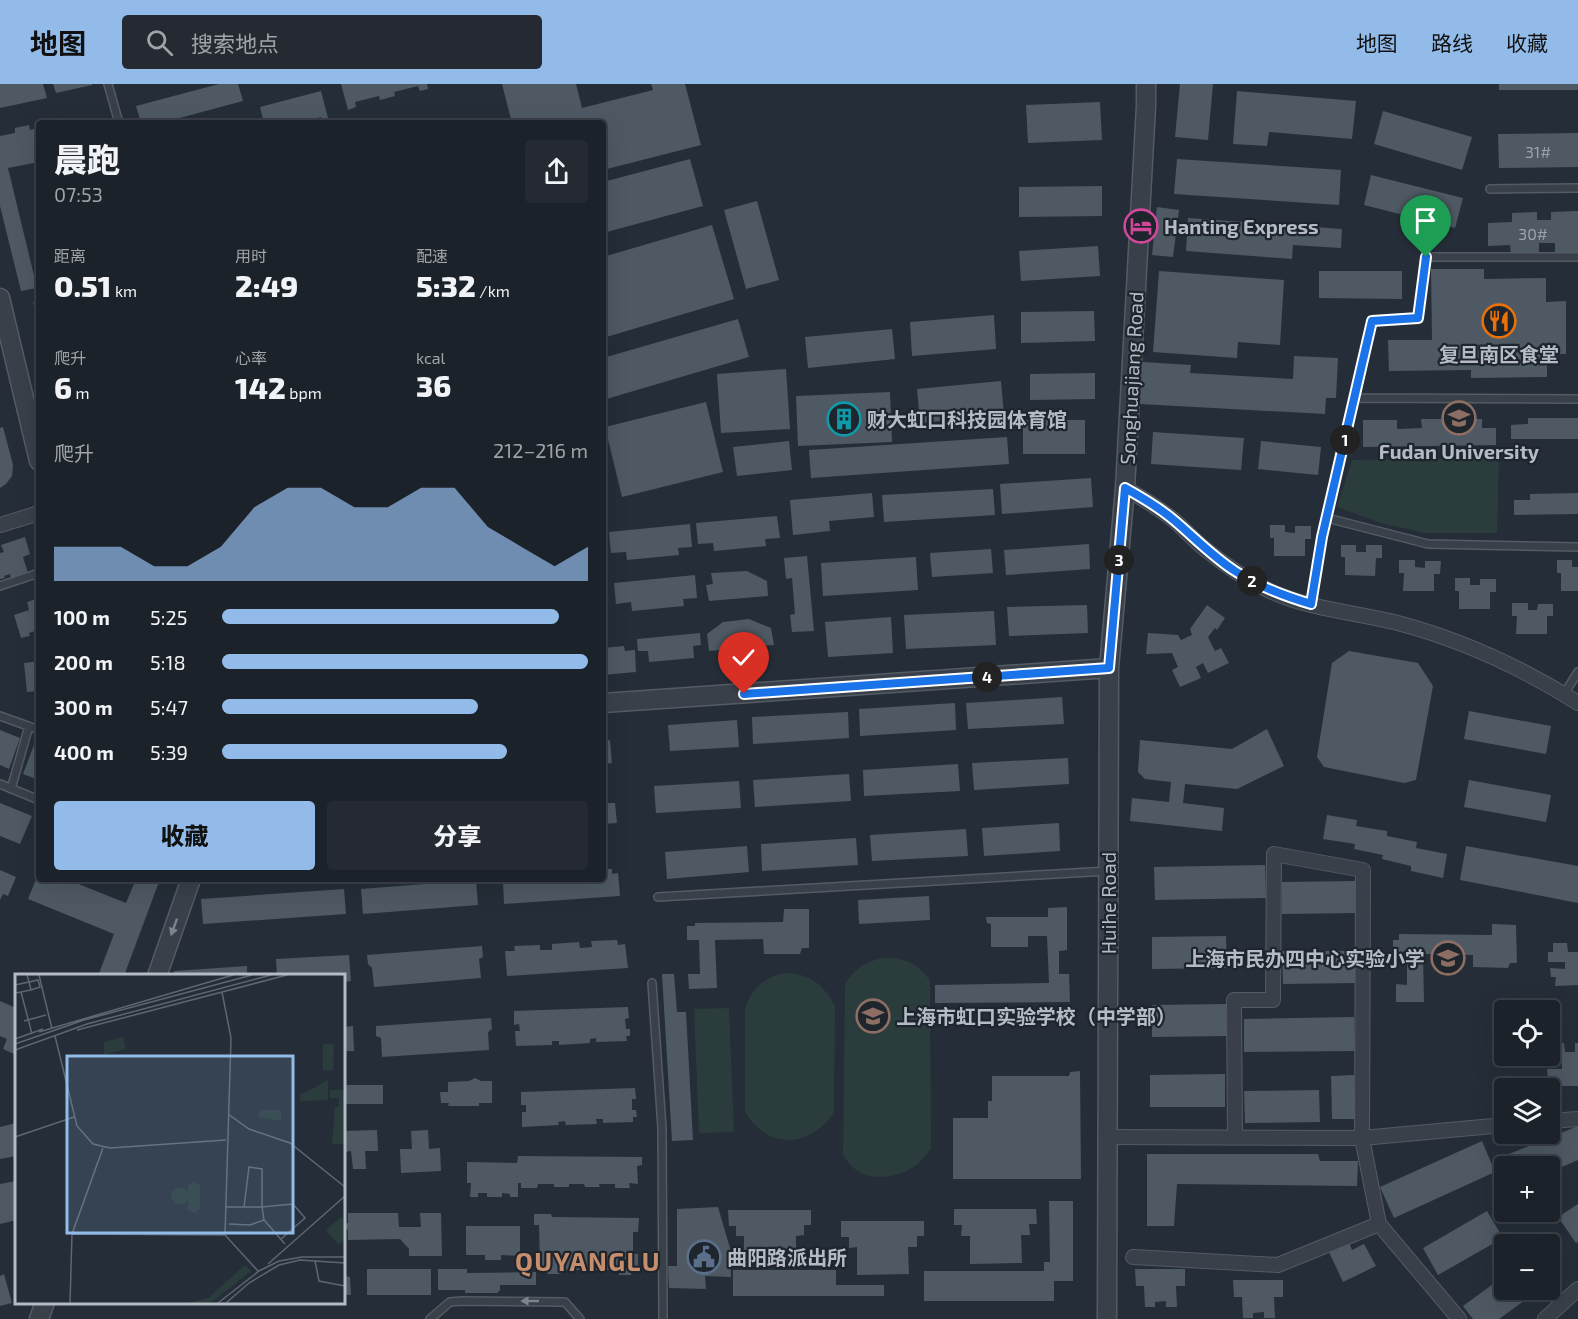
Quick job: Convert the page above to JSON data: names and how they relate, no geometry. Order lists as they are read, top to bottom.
{
  "streets": {
    "street": ["Songhuajiang Road", "Huihe Road"]
  },
  "crossings": [
    ["Songhuajiang Road", "Huihe Road"]
  ],
  "districts": ["QUYANGLU"],
  "places": {
    "hotel": ["Hanting Express"],
    "restaurant": ["复旦南区食堂"],
    "school or university": ["Fudan University", "上海市民办四中心实验小学", "上海市虹口实验学校（中学部）"],
    "building": ["财大虹口科技园体育馆"],
    "public building": ["曲阳路派出所"]
  },
  "house_numbers": ["31#", "30#"],
  "page": {
    "header": "地图",
    "search": "搜索地点",
    "nav": ["地图", "路线", "收藏"],
    "heading": ["晨跑", "07:53"],
    "stats": [
      ["距离", "0.51 km"],
      ["用时", "2:49"],
      ["配速", "5:32 /km"],
      ["爬升", "6 m"],
      ["心率", "142 bpm"],
      ["kcal", "36"]
    ],
    "pins": [
      "1",
      "3",
      "2",
      "4"
    ],
    "chart": ["爬升", "212–216 m"],
    "list": [
      {
        "name": "100 m",
        "note": "5:25"
      },
      {
        "name": "200 m",
        "note": "5:18"
      },
      {
        "name": "300 m",
        "note": "5:47"
      },
      {
        "name": "400 m",
        "note": "5:39"
      }
    ],
    "buttons": ["收藏", "分享"],
    "map_buttons": ["+", "−"]
  }
}
